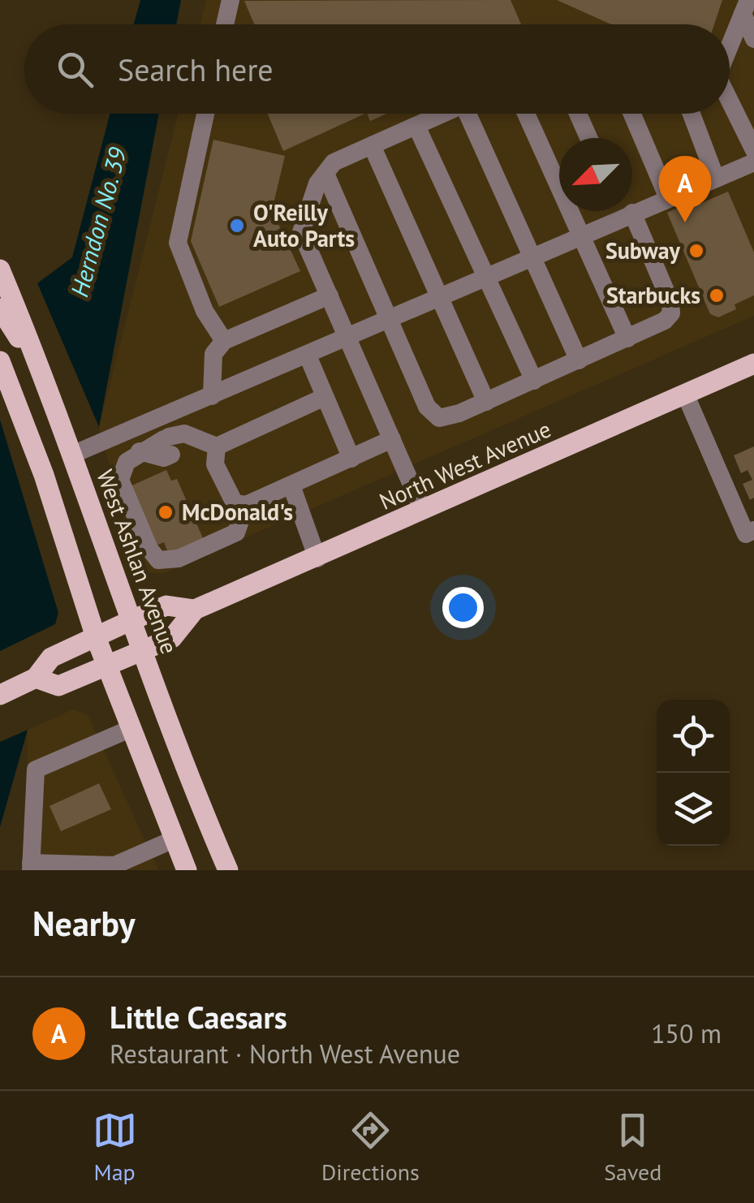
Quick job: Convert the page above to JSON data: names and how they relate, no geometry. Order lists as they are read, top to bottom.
{
  "streets": {
    "main road": ["North West Avenue", "West Ashlan Avenue"]
  },
  "crossings": [
    ["North West Avenue", "West Ashlan Avenue"]
  ],
  "water": ["Herndon No. 39"],
  "places": [
    "O'Reilly Auto Parts",
    "Subway",
    "Starbucks",
    "McDonald's"
  ],
  "north": "bottom left",
  "page": {
    "search": "Search here",
    "pins": "A",
    "heading": "Nearby",
    "list": [
      {
        "mark": "A",
        "name": "Little Caesars",
        "note": "Restaurant · North West Avenue",
        "value": "150 m"
      }
    ],
    "nav": ["Map", "Directions", "Saved"]
  }
}
